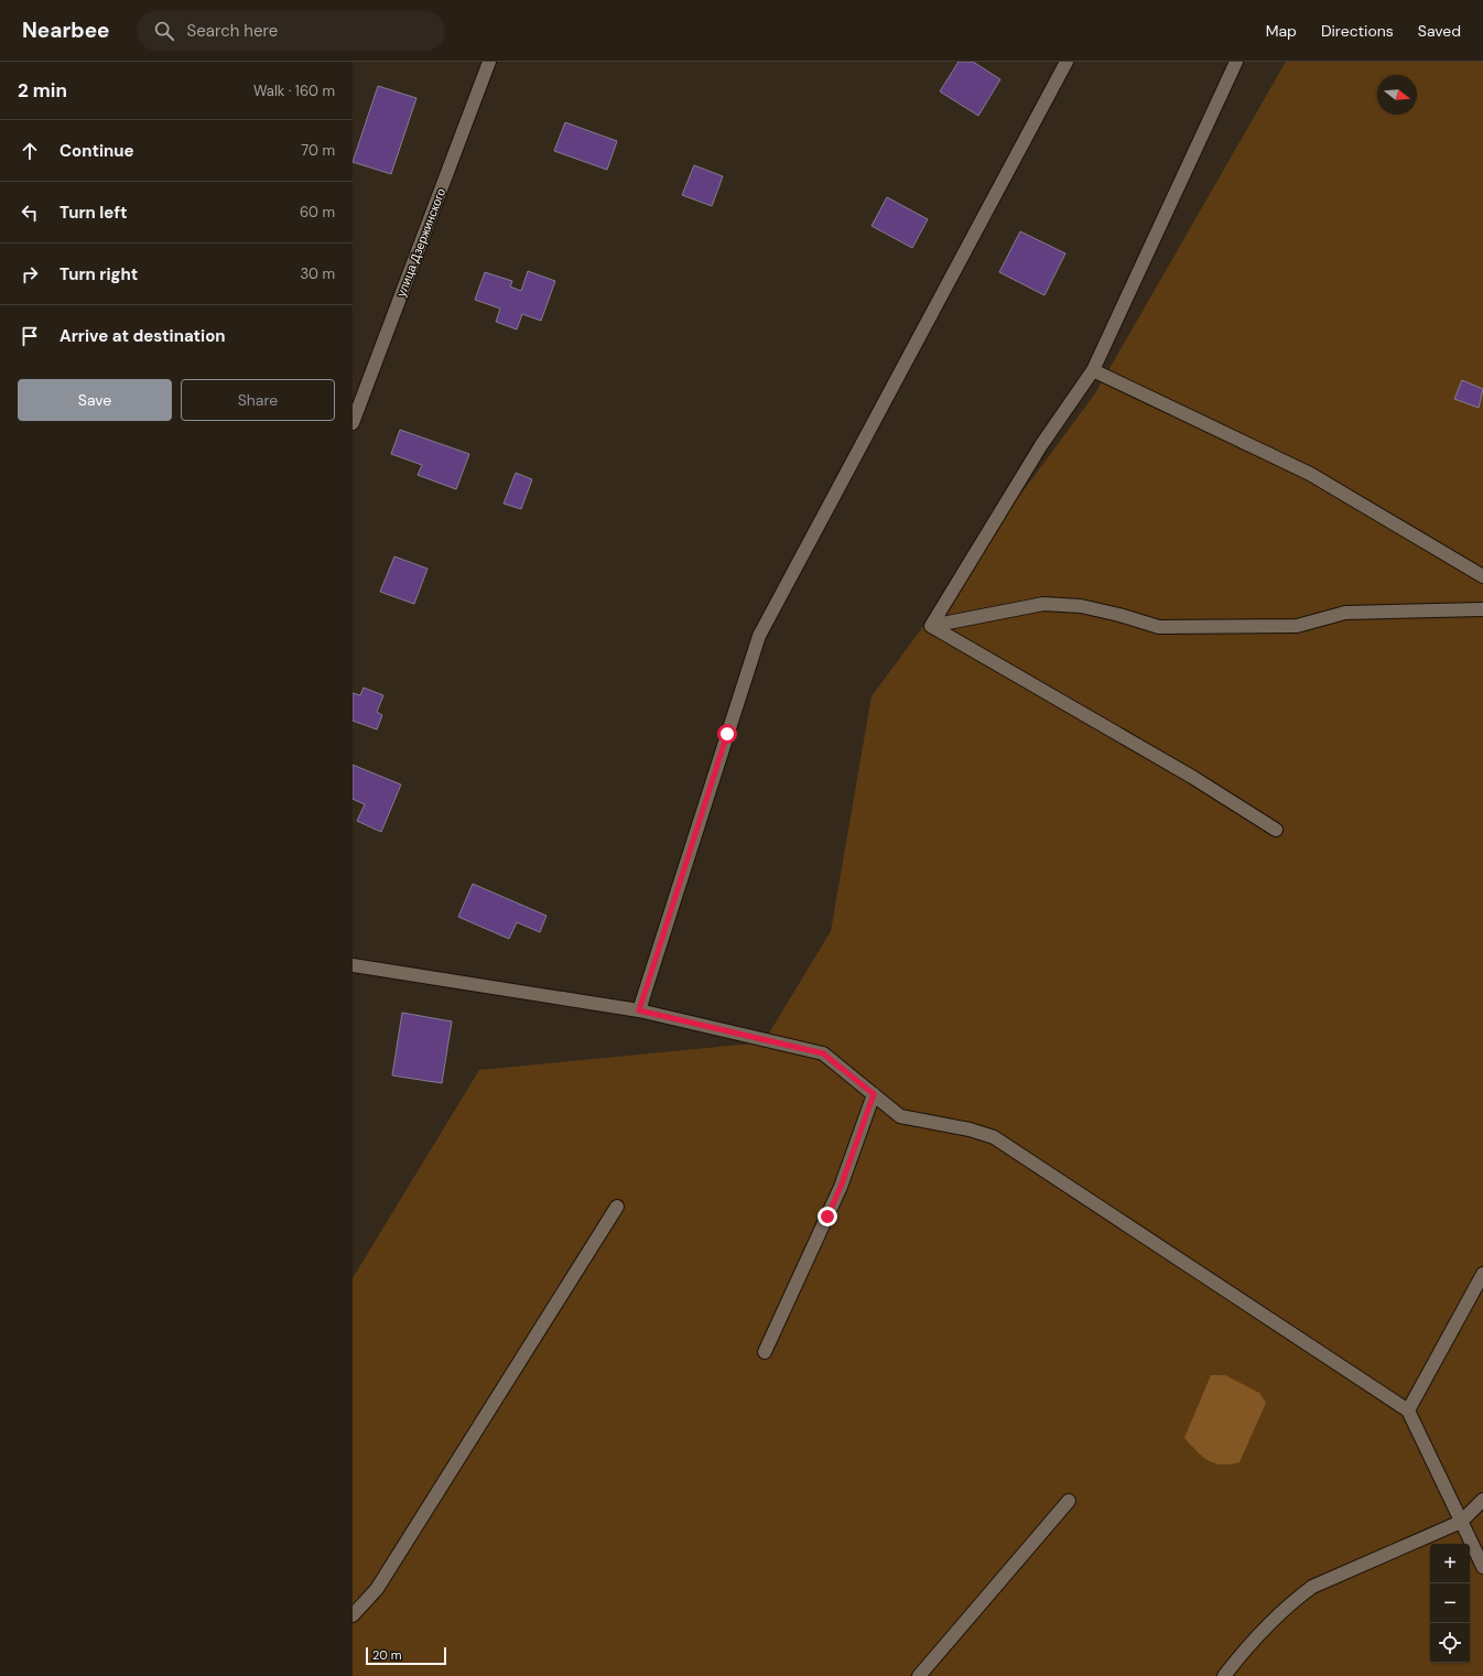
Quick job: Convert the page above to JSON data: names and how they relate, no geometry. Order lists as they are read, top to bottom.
{
  "streets": {
    "street": ["улица Дзержинского"]
  },
  "scale_bar": "20 m",
  "north": "right",
  "page": {
    "header": "Nearbee",
    "search": "Search here",
    "nav": ["Map", "Directions", "Saved"],
    "heading": ["2 min", "Walk · 160 m"],
    "list": [
      ["Continue", "70 m"],
      ["Turn left", "60 m"],
      ["Turn right", "30 m"],
      "Arrive at destination"
    ],
    "buttons": ["Save", "Share"],
    "map_buttons": ["+", "−"],
    "scale": "20 m"
  }
}
